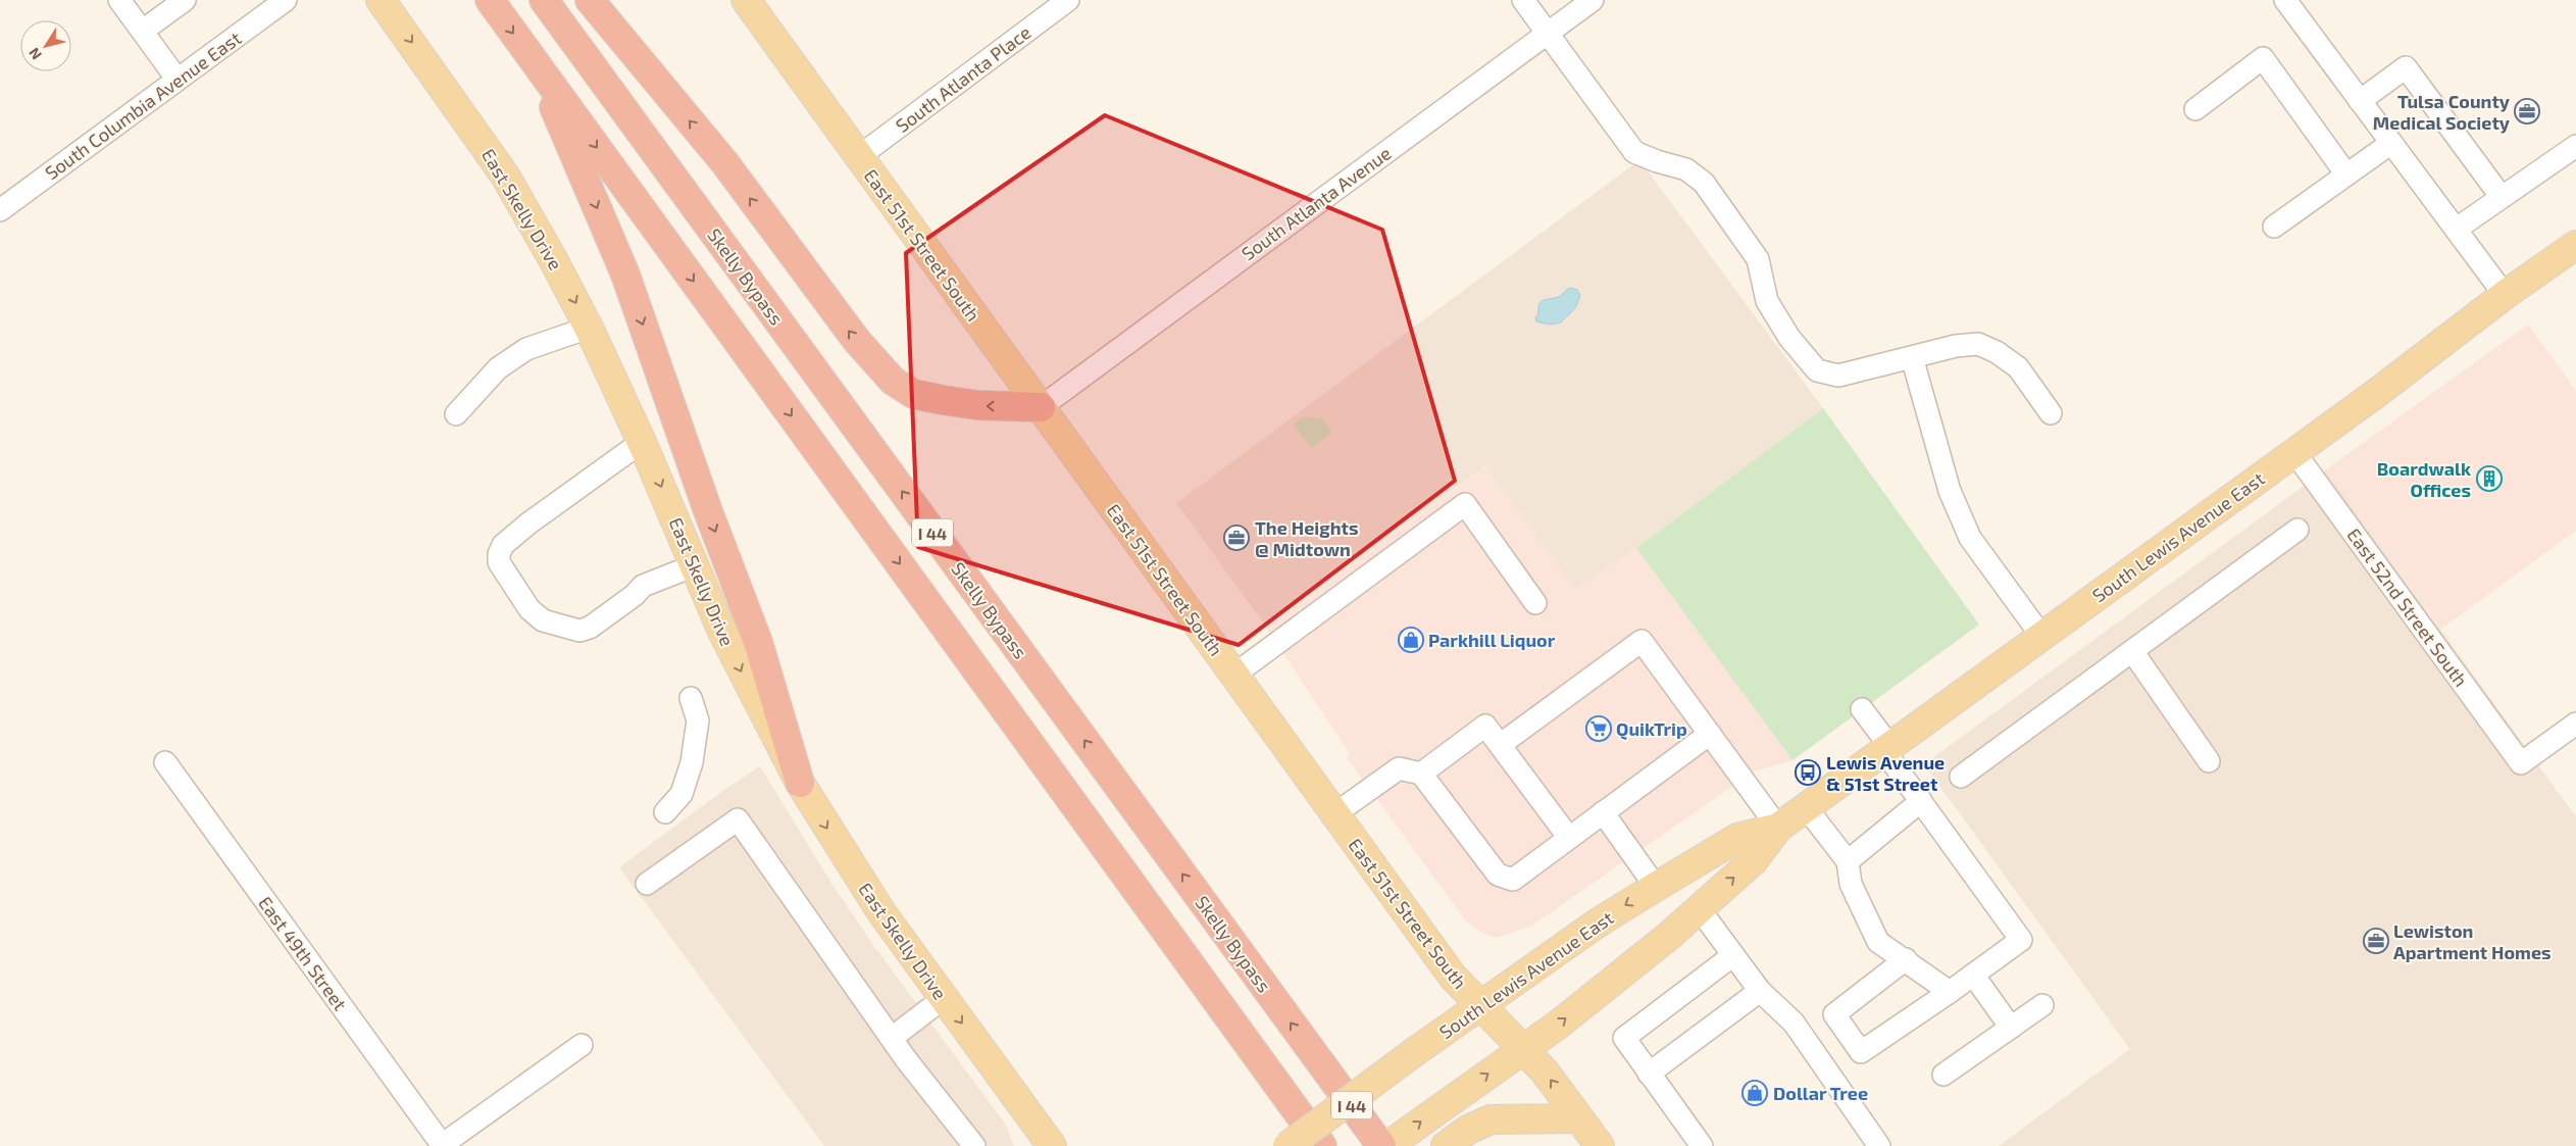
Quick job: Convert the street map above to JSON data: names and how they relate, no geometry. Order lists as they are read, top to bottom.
{
  "streets": {
    "highway": ["Skelly Bypass", "I 44"],
    "main road": ["East Skelly Drive", "East 51st Street South", "South Lewis Avenue East"],
    "street": [
      "South Atlanta Place",
      "South Columbia Avenue East",
      "South Atlanta Avenue",
      "East 52nd Street South",
      "East 49th Street"
    ]
  },
  "crossings": [
    ["South Atlanta Place", "East 51st Street South"],
    ["South Atlanta Avenue", "East 51st Street South"],
    ["East 51st Street South", "South Lewis Avenue East"],
    ["South Lewis Avenue East", "East 52nd Street South"]
  ],
  "one_way": ["East Skelly Drive"],
  "places": {
    "office": ["Tulsa County Medical Society", "The Heights @ Midtown", "Lewiston Apartment Homes"],
    "building": ["Boardwalk Offices"],
    "shop": ["Parkhill Liquor", "Dollar Tree"],
    "supermarket": ["QuikTrip"],
    "bus stop": ["Lewis Avenue & 51st Street"]
  },
  "north": "bottom left"
}
